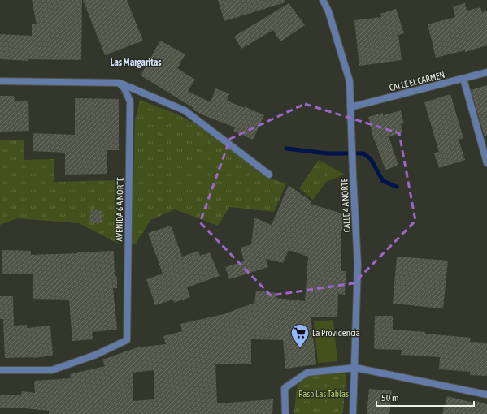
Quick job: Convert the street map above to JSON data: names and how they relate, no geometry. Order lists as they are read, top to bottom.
{
  "streets": {
    "street": ["CALLE EL CARMEN", "CALLE 4 A NORTE", "AVENIDA 6 A NORTE"]
  },
  "crossings": [
    ["CALLE EL CARMEN", "CALLE 4 A NORTE"]
  ],
  "districts": ["Las Margaritas"],
  "parks": ["Paso Las Tablas"],
  "places": {
    "supermarket": ["La Providencia"]
  },
  "scale_bar": "50 m"
}
